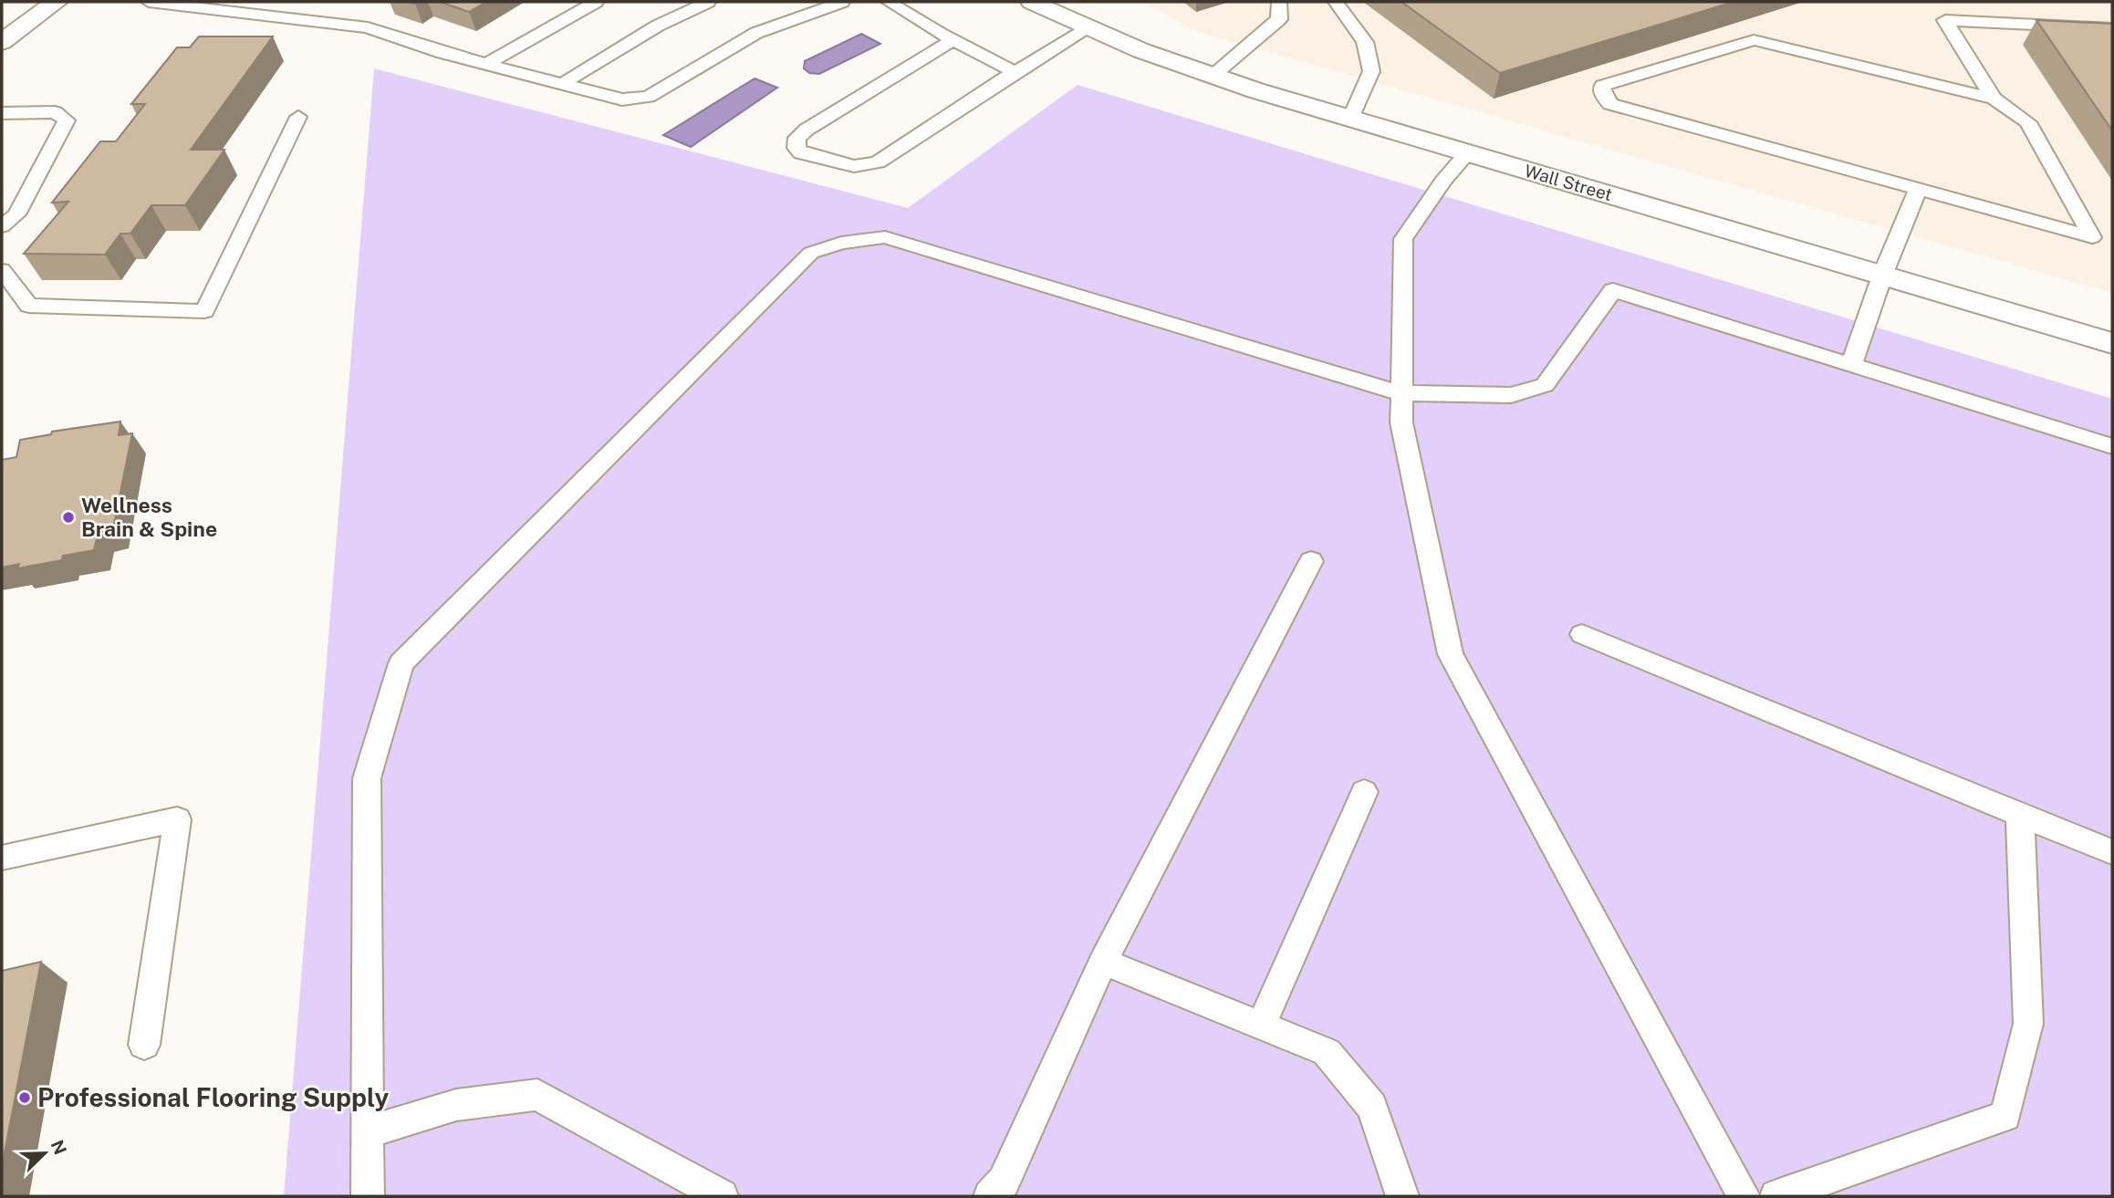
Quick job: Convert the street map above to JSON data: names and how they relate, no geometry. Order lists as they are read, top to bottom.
{
  "streets": {
    "street": ["Wall Street"]
  },
  "places": ["Wellness Brain & Spine", "Professional Flooring Supply"],
  "north": "top right"
}
